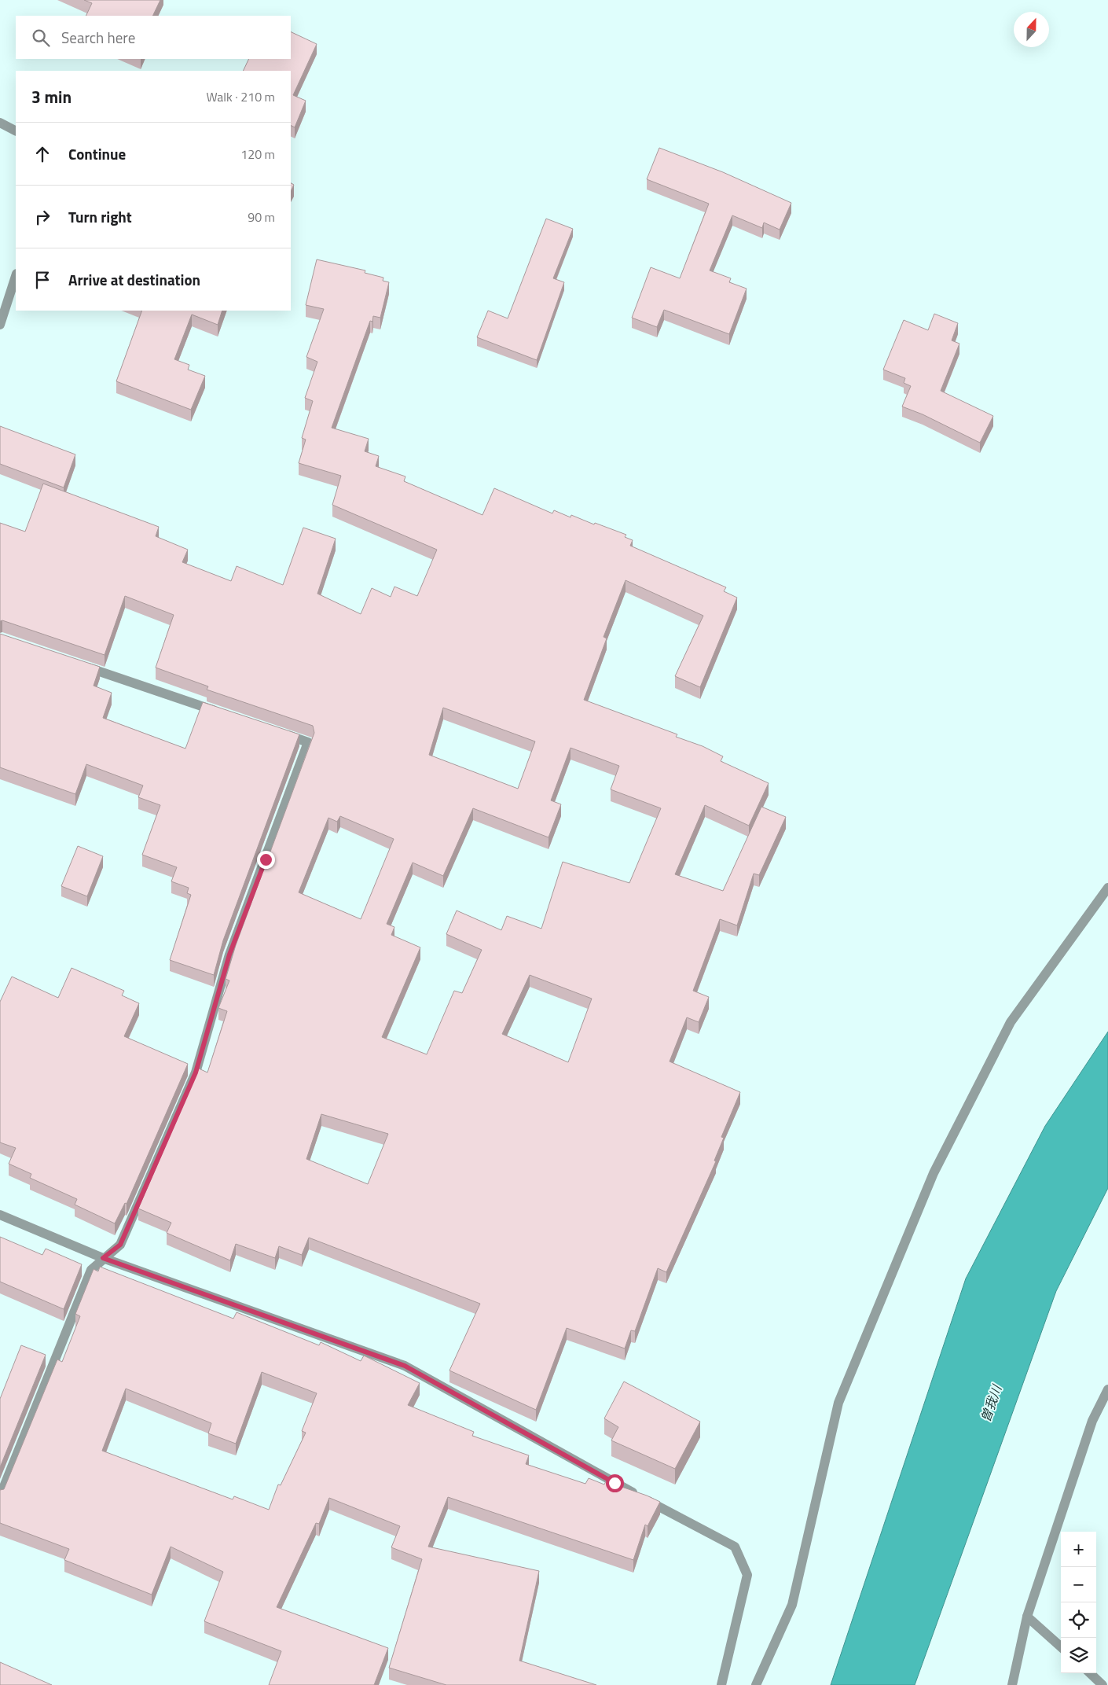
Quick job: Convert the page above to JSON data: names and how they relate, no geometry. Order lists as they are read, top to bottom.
{
  "water": ["曽我川"],
  "north": "top",
  "page": {
    "search": "Search here",
    "heading": ["3 min", "Walk · 210 m"],
    "list": [
      ["Continue", "120 m"],
      ["Turn right", "90 m"],
      "Arrive at destination"
    ],
    "map_buttons": ["+", "−"]
  }
}
